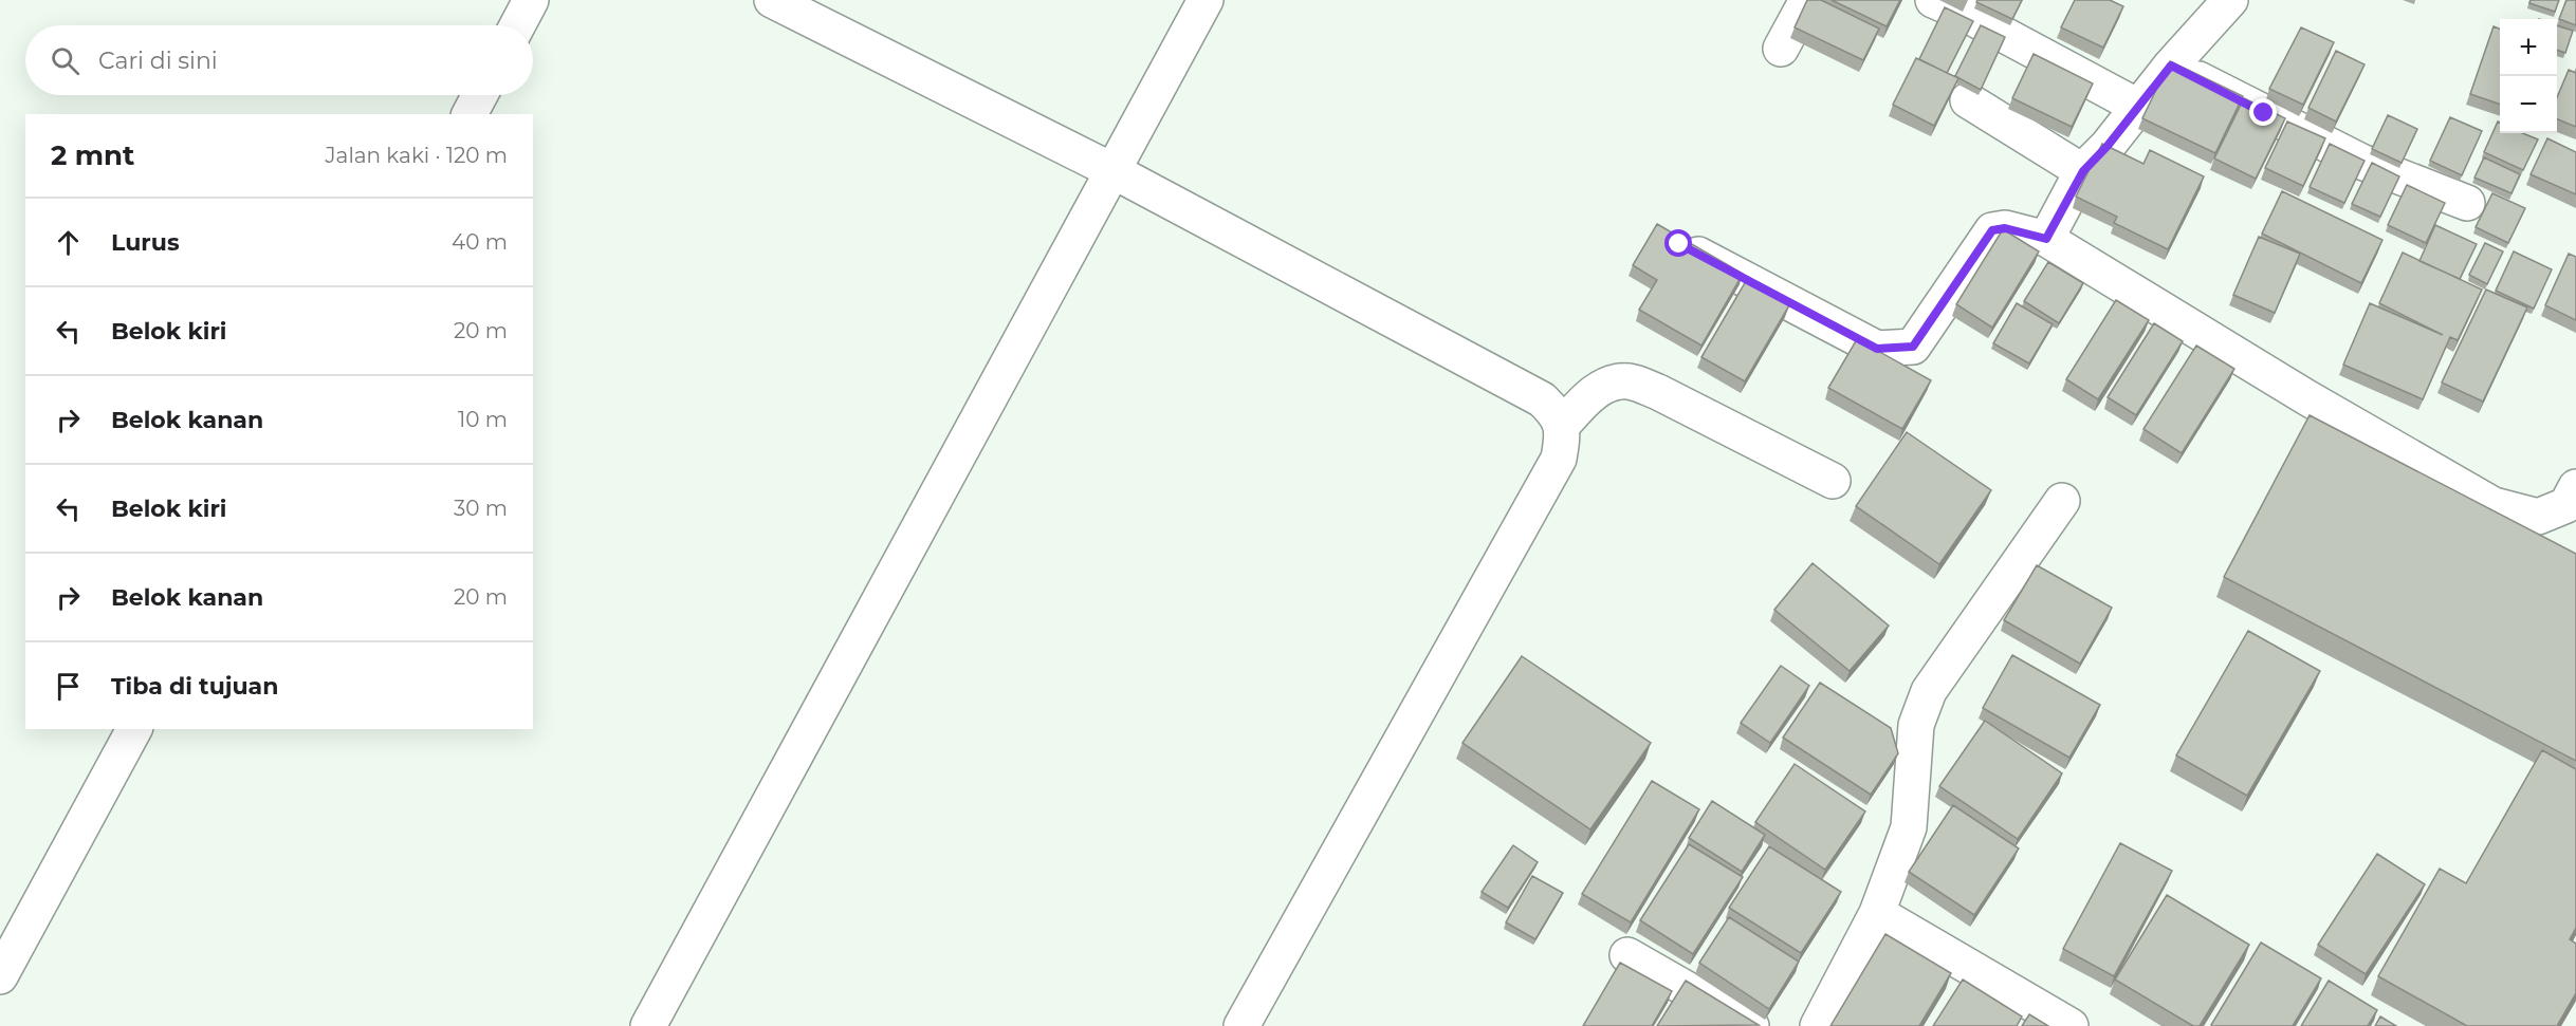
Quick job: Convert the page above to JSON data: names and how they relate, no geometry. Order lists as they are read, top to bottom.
{
  "page": {
    "map_buttons": ["+", "−"],
    "search": "Cari di sini",
    "heading": ["2 mnt", "Jalan kaki · 120 m"],
    "list": [
      ["Lurus", "40 m"],
      ["Belok kiri", "20 m"],
      ["Belok kanan", "10 m"],
      ["Belok kiri", "30 m"],
      ["Belok kanan", "20 m"],
      "Tiba di tujuan"
    ]
  }
}
